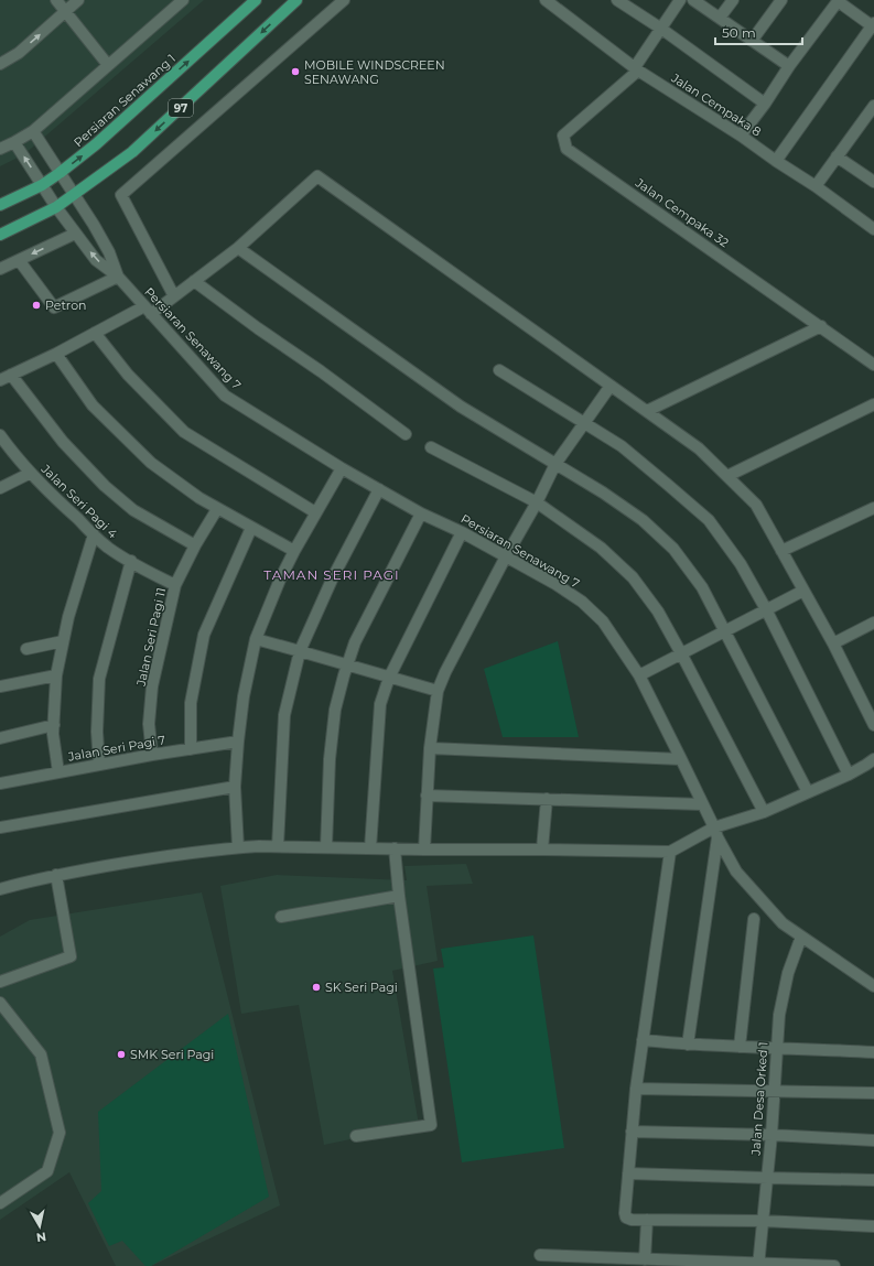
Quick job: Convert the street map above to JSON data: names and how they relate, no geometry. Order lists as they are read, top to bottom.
{
  "streets": {
    "main road": ["Persiaran Senawang 1", "97"],
    "street": [
      "Jalan Cempaka 8",
      "Jalan Cempaka 32",
      "Persiaran Senawang 7",
      "Jalan Seri Pagi 4",
      "Jalan Seri Pagi 11",
      "Jalan Seri Pagi 7",
      "Jalan Desa Orked 1"
    ]
  },
  "crossings": [
    ["Jalan Cempaka 8", "Jalan Cempaka 32"],
    ["Persiaran Senawang 7", "Jalan Desa Orked 1"],
    ["Jalan Seri Pagi 4", "Jalan Seri Pagi 11"],
    ["Jalan Seri Pagi 11", "Jalan Seri Pagi 7"]
  ],
  "districts": ["TAMAN SERI PAGI"],
  "places": [
    "MOBILE WINDSCREEN SENAWANG",
    "Petron",
    "SK Seri Pagi",
    "SMK Seri Pagi"
  ],
  "scale_bar": "50 m",
  "north": "bottom"
}
